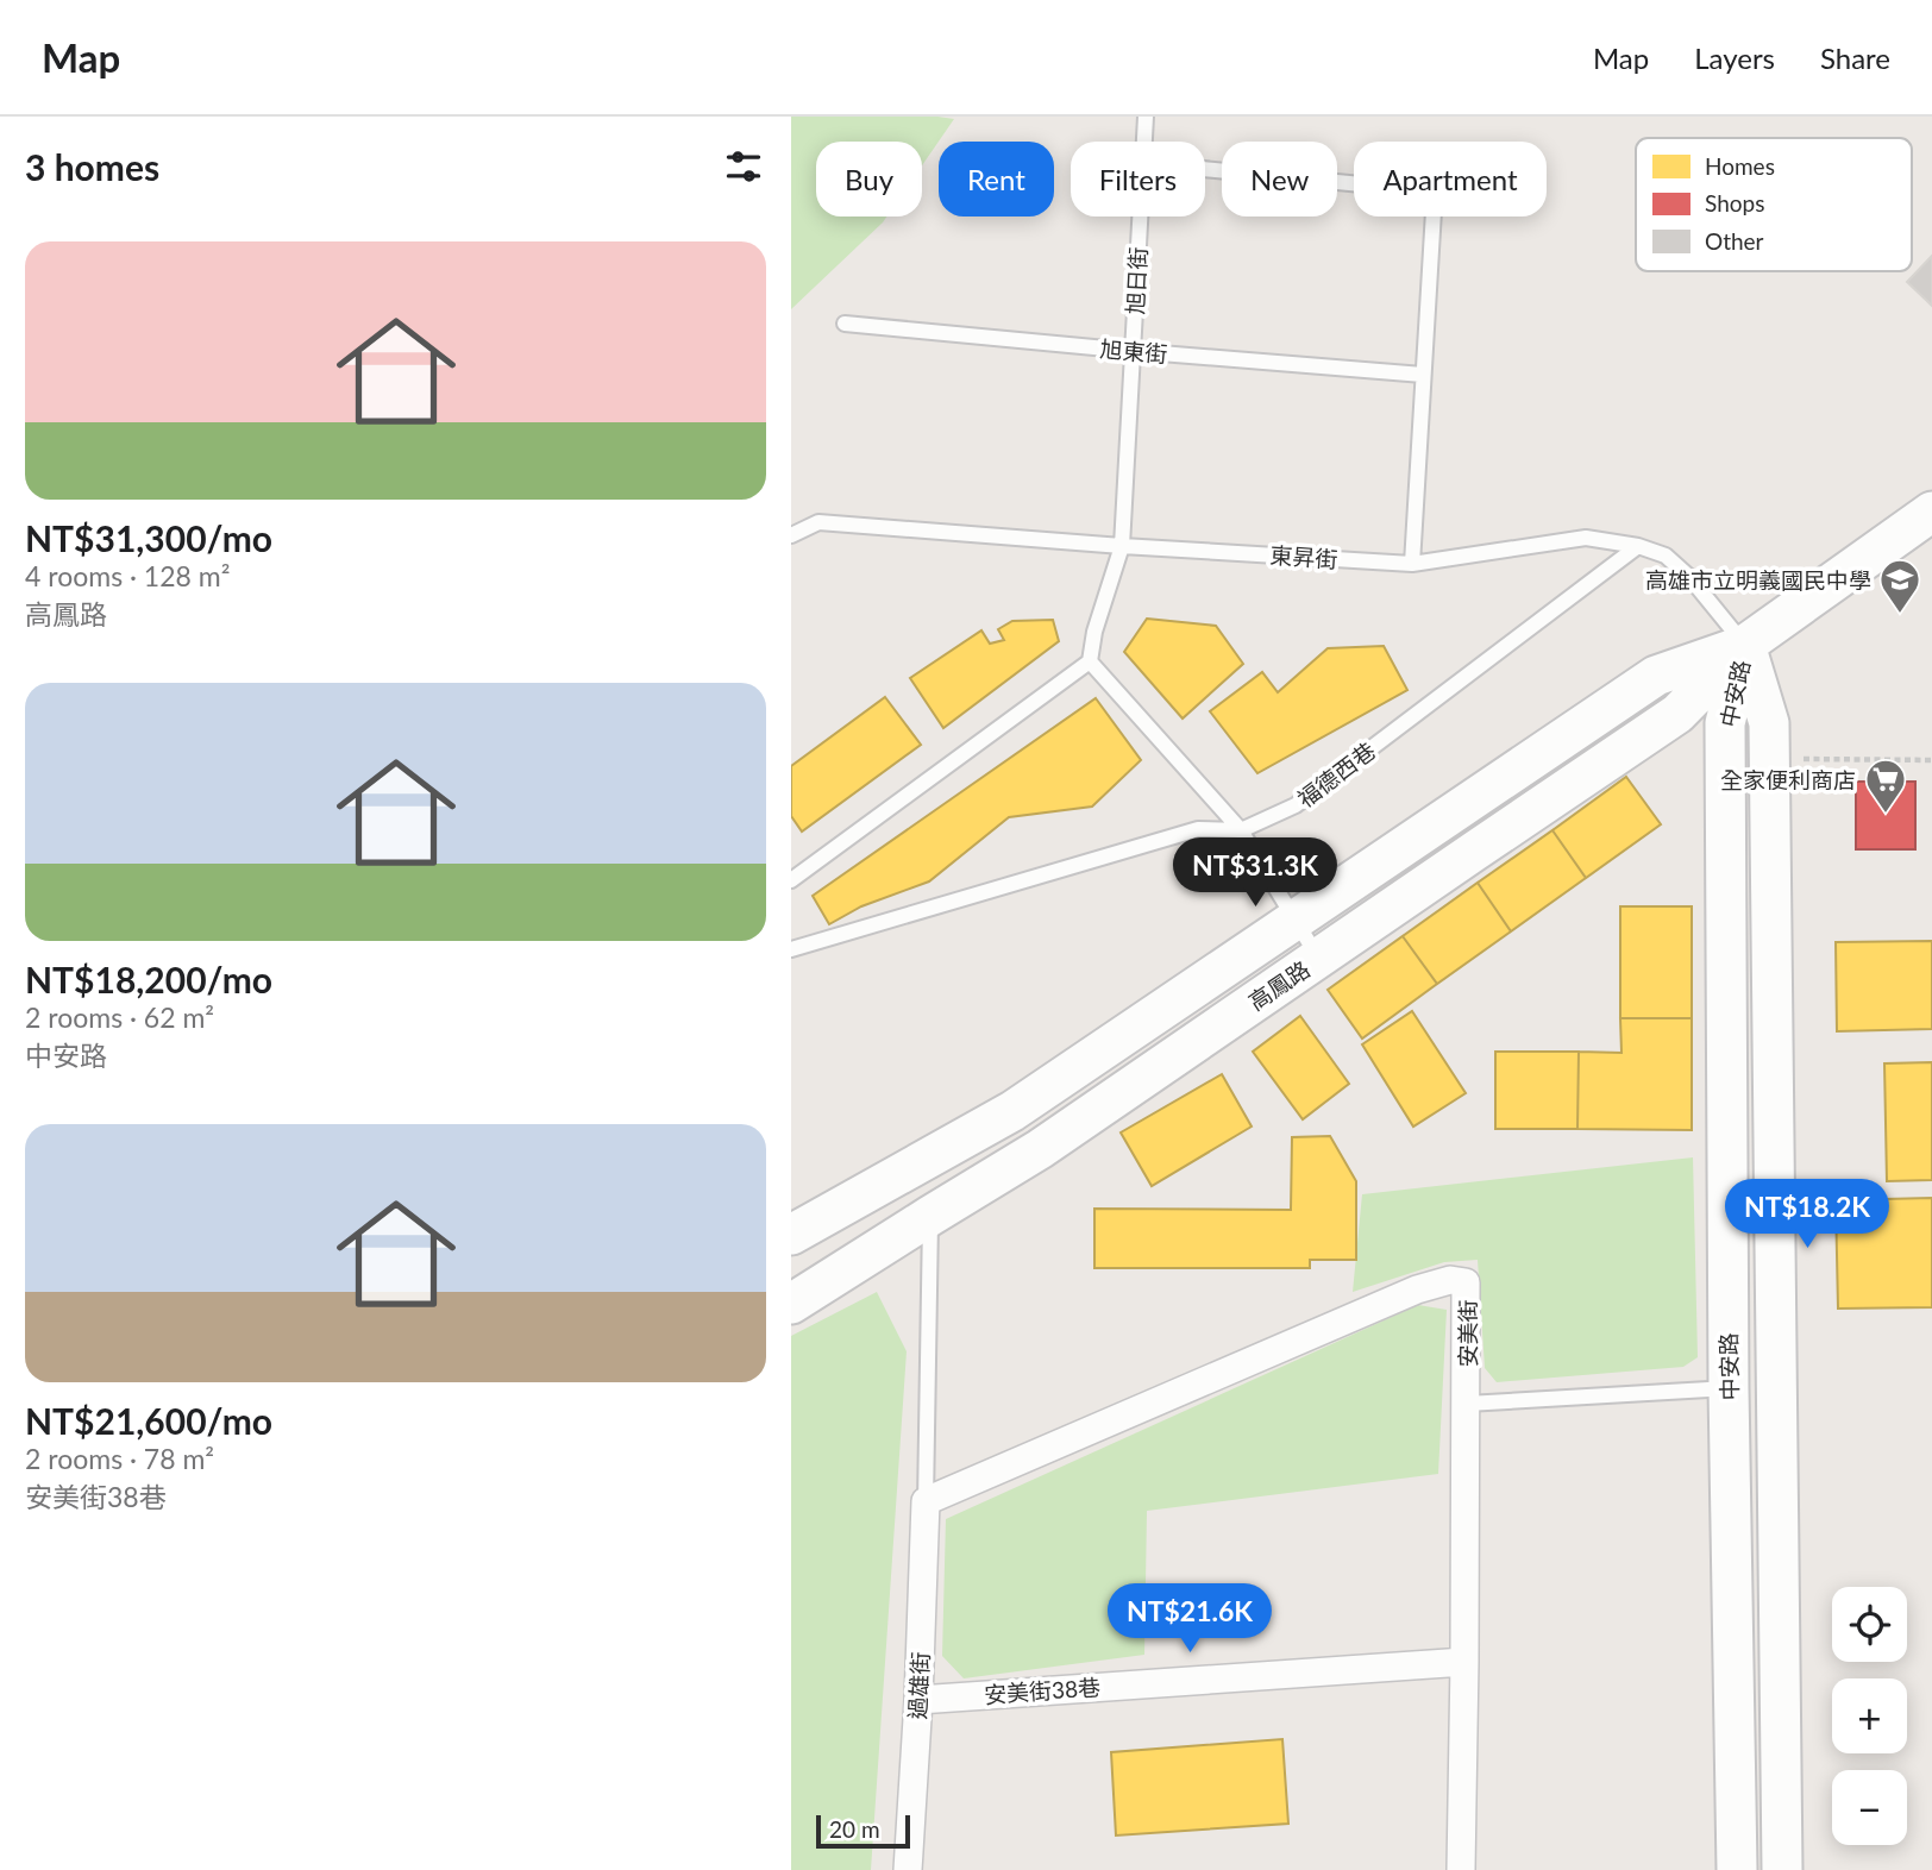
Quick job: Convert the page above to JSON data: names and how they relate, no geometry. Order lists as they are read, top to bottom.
{
  "streets": {
    "street": [
      "中安路",
      "高鳳路",
      "安美街",
      "過雄街",
      "安美街38巷"
    ],
    "lane": [
      "旭日街",
      "旭東街",
      "東昇街",
      "福德西巷"
    ]
  },
  "crossings": [
    ["旭日街", "旭東街"],
    ["旭日街", "東昇街"],
    ["東昇街", "中安路"],
    ["東昇街", "福德西巷"],
    ["東昇街", "高鳳路"],
    ["中安路", "高鳳路"],
    ["安美街", "過雄街"],
    ["安美街", "安美街38巷"],
    ["過雄街", "安美街38巷"]
  ],
  "places": {
    "school or university": ["高雄市立明義國民中學"],
    "supermarket": ["全家便利商店"]
  },
  "legend": ["Homes", "Shops", "Other"],
  "scale_bar": "20 m",
  "page": {
    "header": "Map",
    "nav": ["Map", "Layers", "Share"],
    "heading": "3 homes",
    "chip": [
      "Buy",
      "Rent",
      "Filters",
      "New",
      "Apartment"
    ],
    "list": [
      {
        "name": "NT$31,300/mo",
        "note": "4 rooms · 128 m² · 高鳳路"
      },
      {
        "name": "NT$18,200/mo",
        "note": "2 rooms · 62 m² · 中安路"
      },
      {
        "name": "NT$21,600/mo",
        "note": "2 rooms · 78 m² · 安美街38巷"
      }
    ],
    "price": ["NT$31.3K", "NT$18.2K", "NT$21.6K"],
    "map_buttons": ["+", "−"],
    "scale": "20 m"
  }
}
